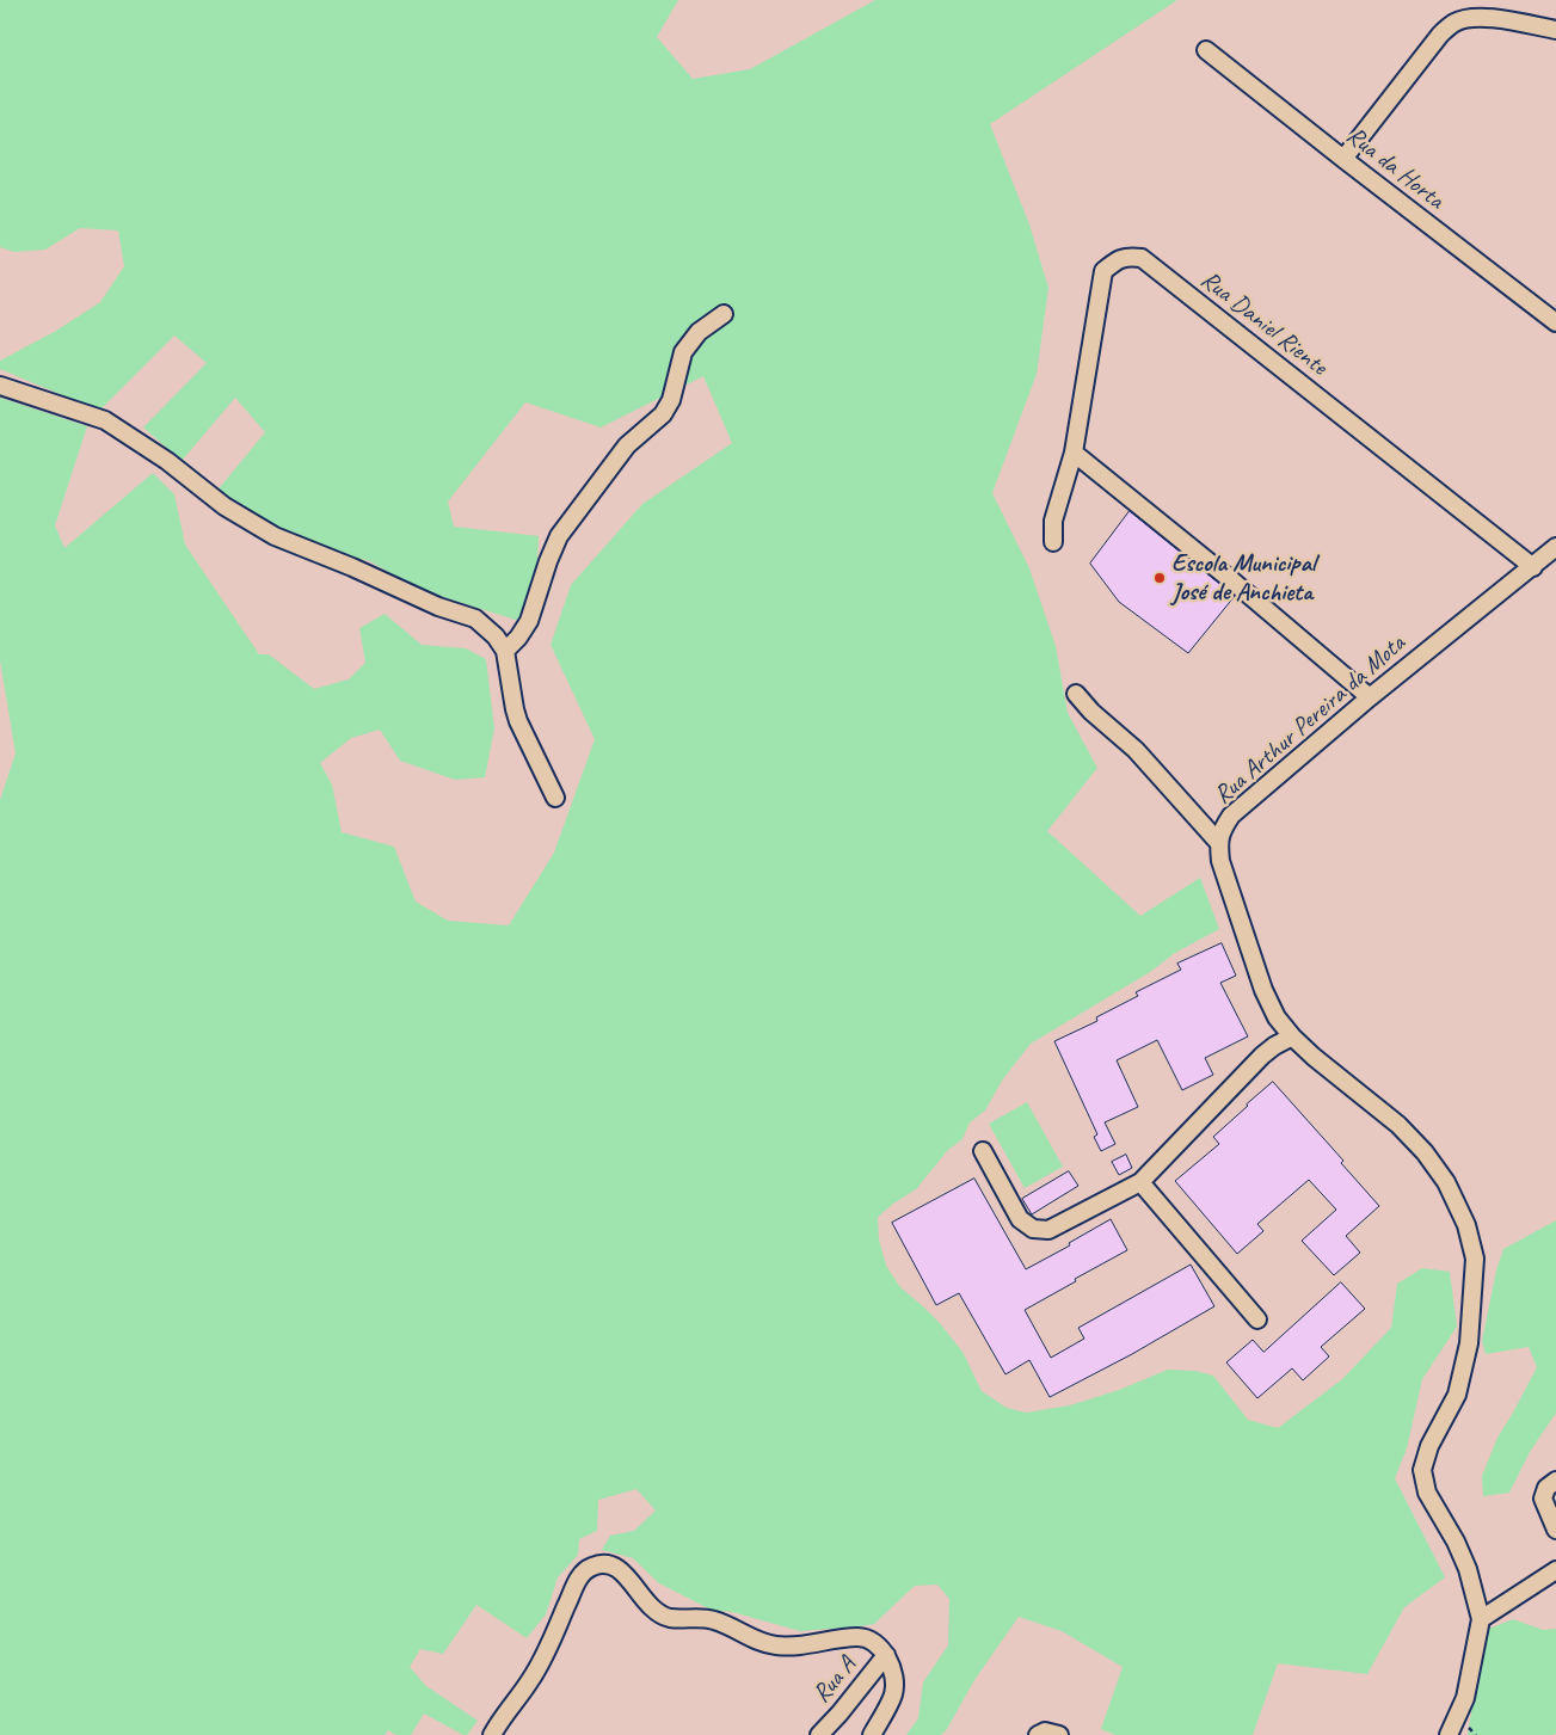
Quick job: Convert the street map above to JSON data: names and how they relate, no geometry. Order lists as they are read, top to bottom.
{
  "streets": {
    "street": [
      "Rua da Horta",
      "Rua Daniel Riente",
      "Rua Arthur Pereira da Mota",
      "Rua A"
    ]
  },
  "crossings": [
    ["Rua Daniel Riente", "Rua Arthur Pereira da Mota"]
  ],
  "places": ["Escola Municipal José de Anchieta"]
}
